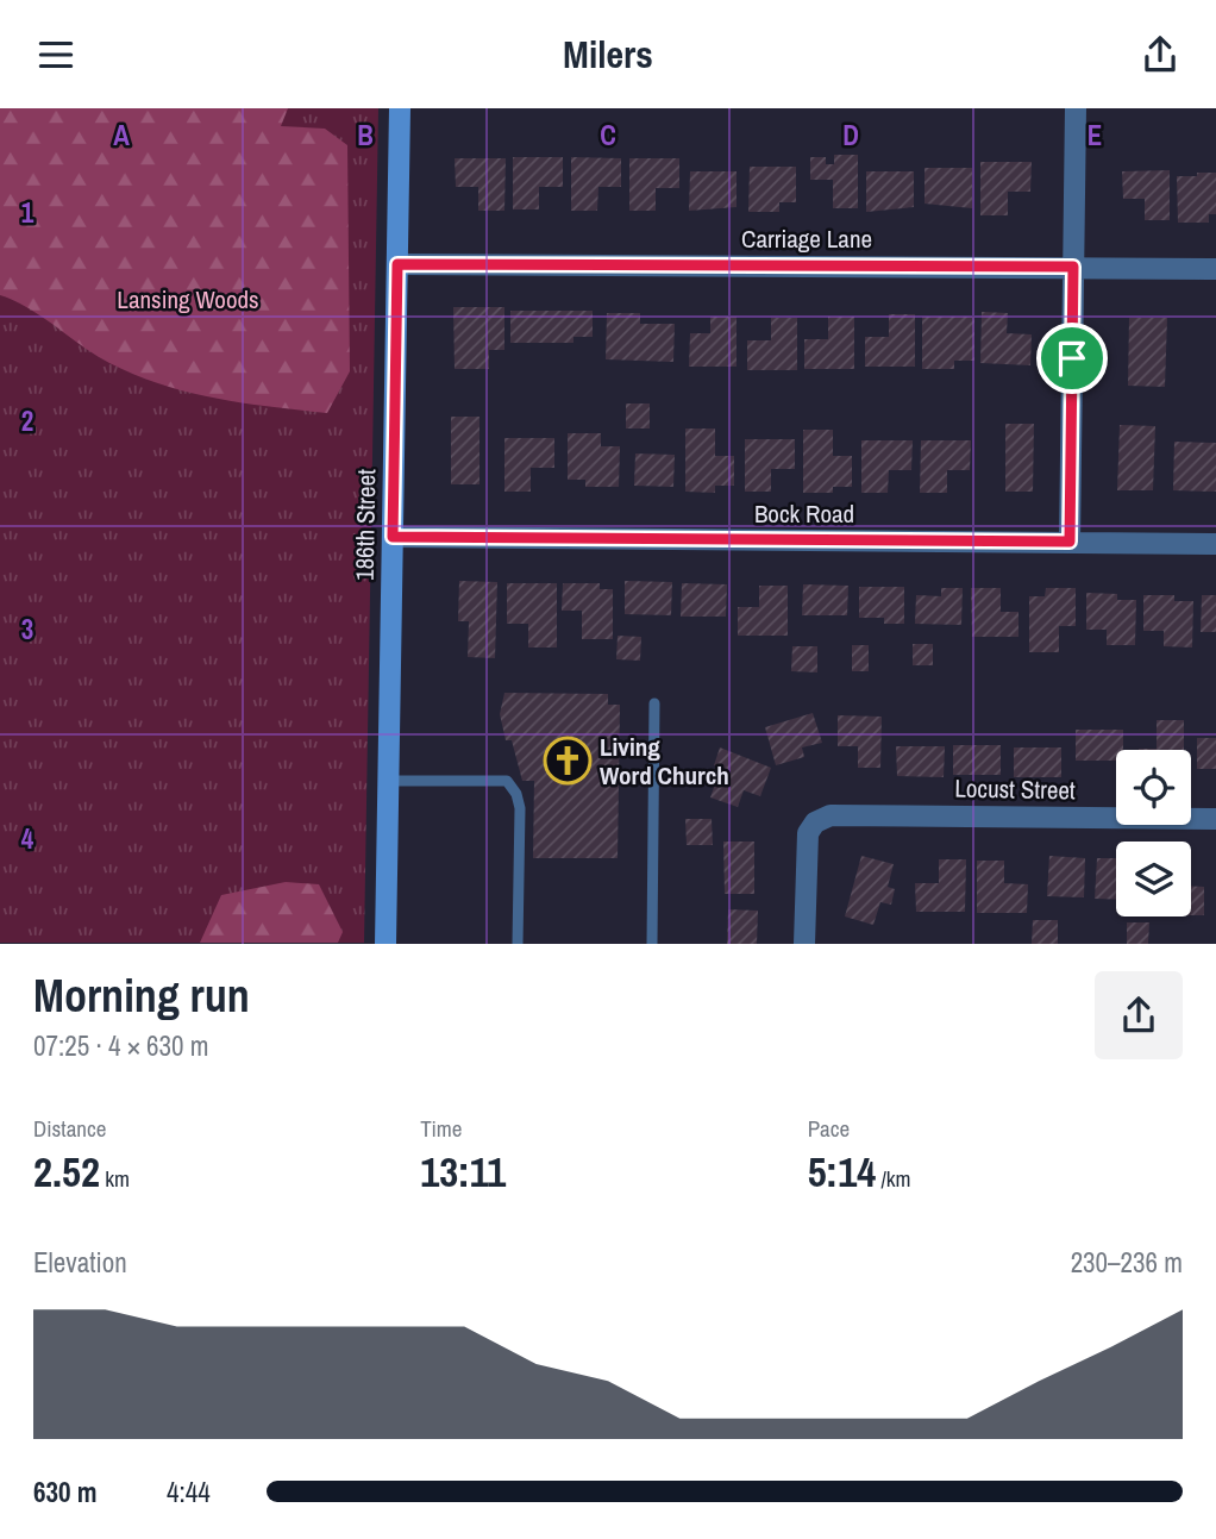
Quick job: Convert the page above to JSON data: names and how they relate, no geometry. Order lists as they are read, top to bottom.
{
  "streets": {
    "street": [
      "Carriage Lane",
      "Bock Road",
      "186th Street",
      "Locust Street"
    ]
  },
  "crossings": [
    ["Carriage Lane", "186th Street"],
    ["Bock Road", "186th Street"]
  ],
  "parks": ["Lansing Woods"],
  "places": {
    "church": ["Living Word Church"]
  },
  "page": {
    "header": "Milers",
    "heading": ["Morning run", "07:25 · 4 × 630 m"],
    "stats": [
      ["Distance", "2.52 km"],
      ["Time", "13:11"],
      ["Pace", "5:14 /km"]
    ],
    "chart": ["Elevation", "230–236 m"],
    "list": [
      {
        "name": "630 m",
        "note": "4:44"
      }
    ]
  },
  "grid": {
    "columns": [
      "A",
      "B",
      "C",
      "D",
      "E"
    ],
    "rows": [
      "1",
      "2",
      "3",
      "4"
    ]
  }
}
